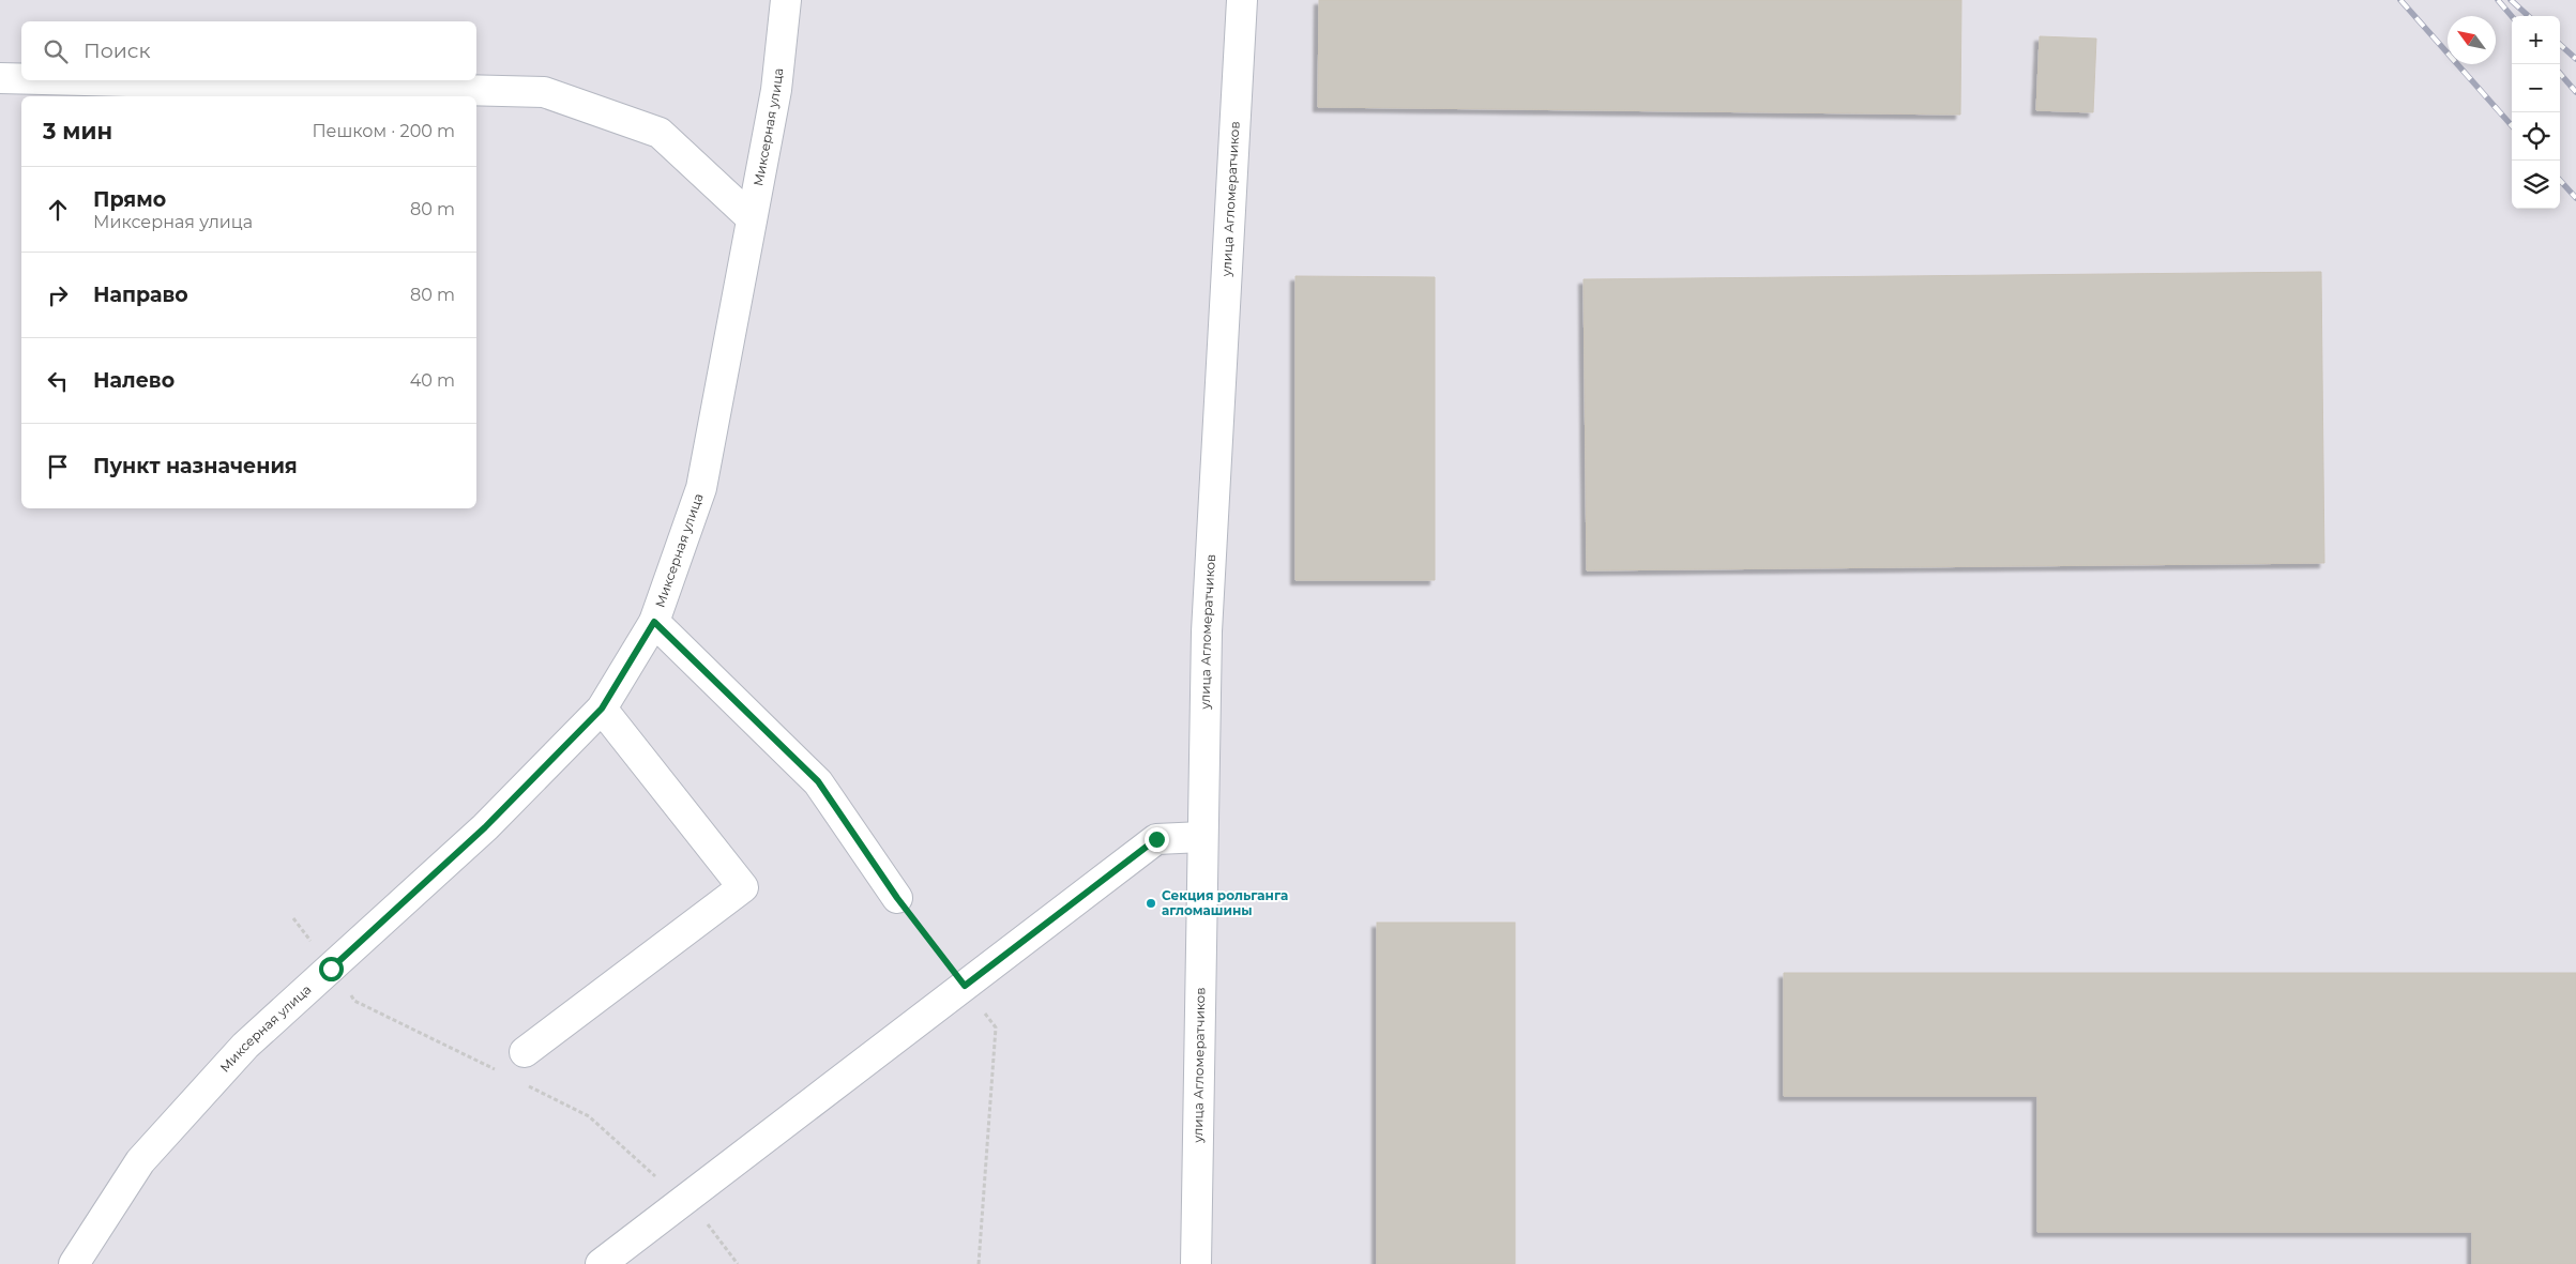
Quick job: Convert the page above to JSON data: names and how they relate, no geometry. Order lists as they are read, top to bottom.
{
  "streets": {
    "street": ["Миксерная улица", "улица Агломератчиков"]
  },
  "places": ["Секция рольганга агломашины"],
  "north": "top left",
  "page": {
    "map_buttons": ["+", "−"],
    "search": "Поиск",
    "heading": ["3 мин", "Пешком · 200 m"],
    "list": [
      ["Прямо", "Миксерная улица", "80 m"],
      ["Направо", "80 m"],
      ["Налево", "40 m"],
      "Пункт назначения"
    ]
  }
}
